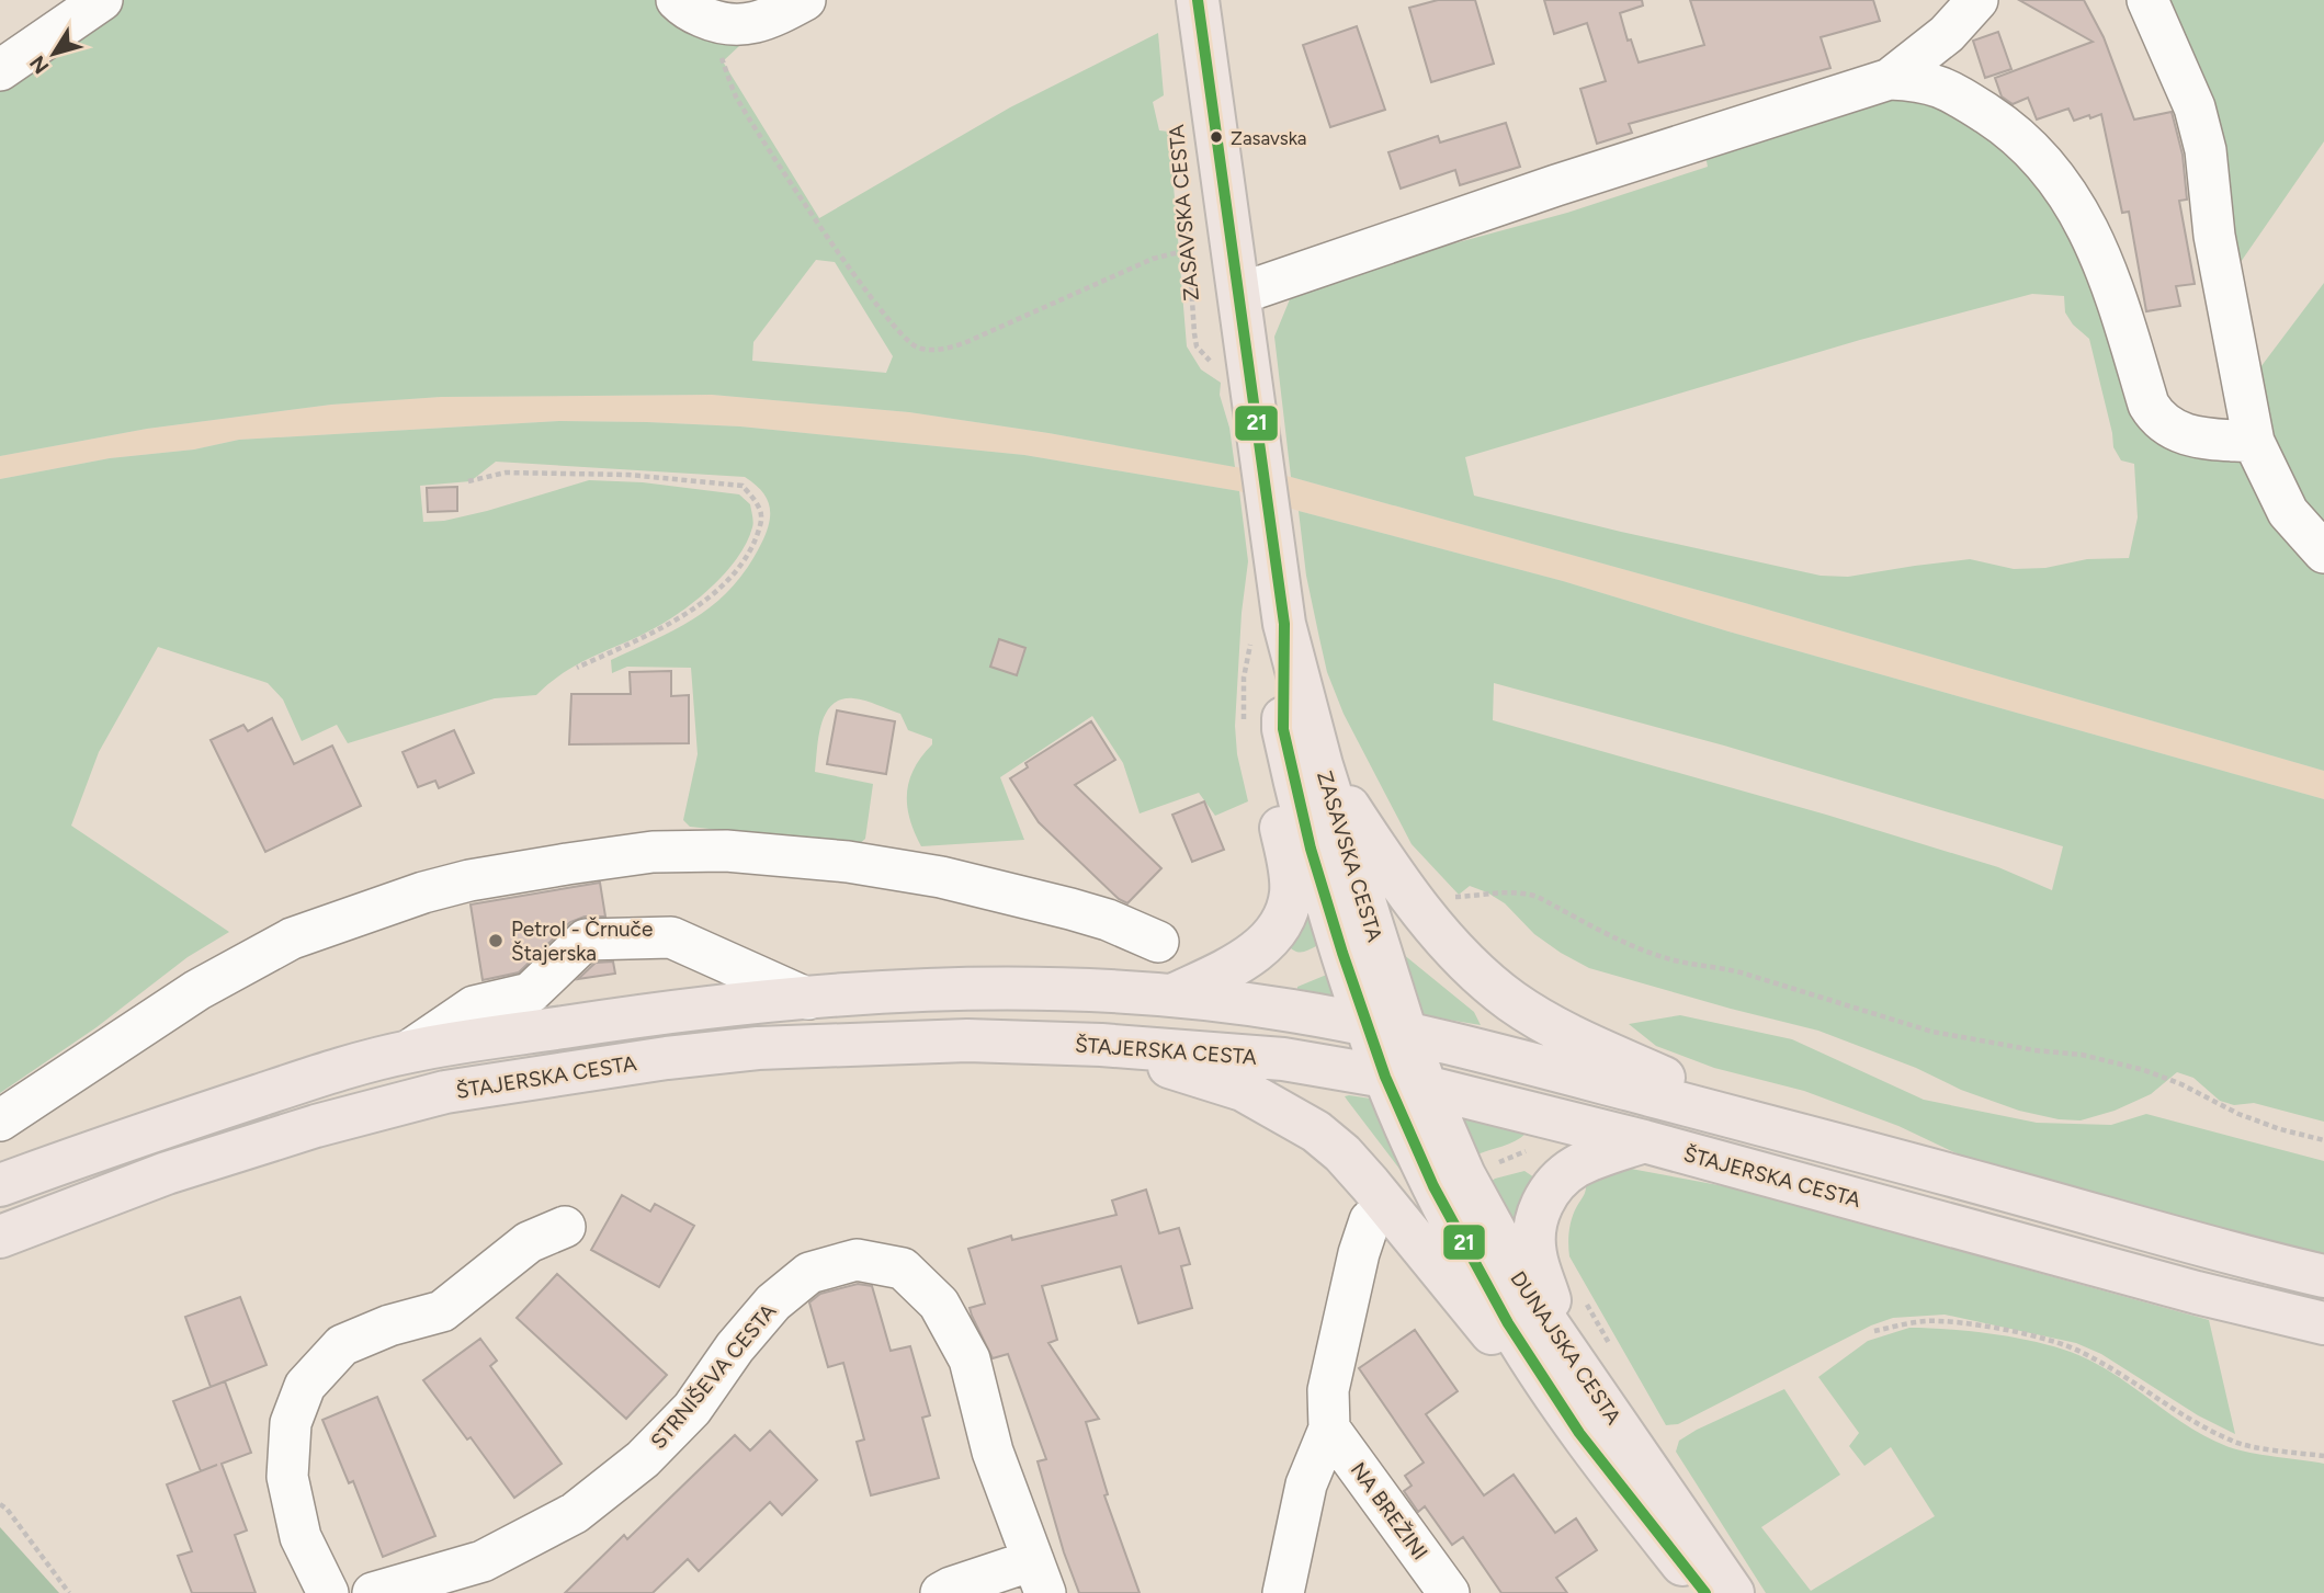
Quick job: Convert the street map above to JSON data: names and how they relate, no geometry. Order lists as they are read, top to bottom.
{
  "streets": {
    "main road": ["ZASAVSKA CESTA", "ŠTAJERSKA CESTA", "DUNAJSKA CESTA"],
    "street": ["STRNIŠEVA CESTA", "NA BREŽINI"]
  },
  "crossings": [
    ["ZASAVSKA CESTA", "ŠTAJERSKA CESTA"],
    ["ZASAVSKA CESTA", "DUNAJSKA CESTA"],
    ["ŠTAJERSKA CESTA", "DUNAJSKA CESTA"]
  ],
  "places": ["Zasavska", "Petrol - Črnuče Štajerska"],
  "lines": ["transit line 21"],
  "north": "bottom left"
}
